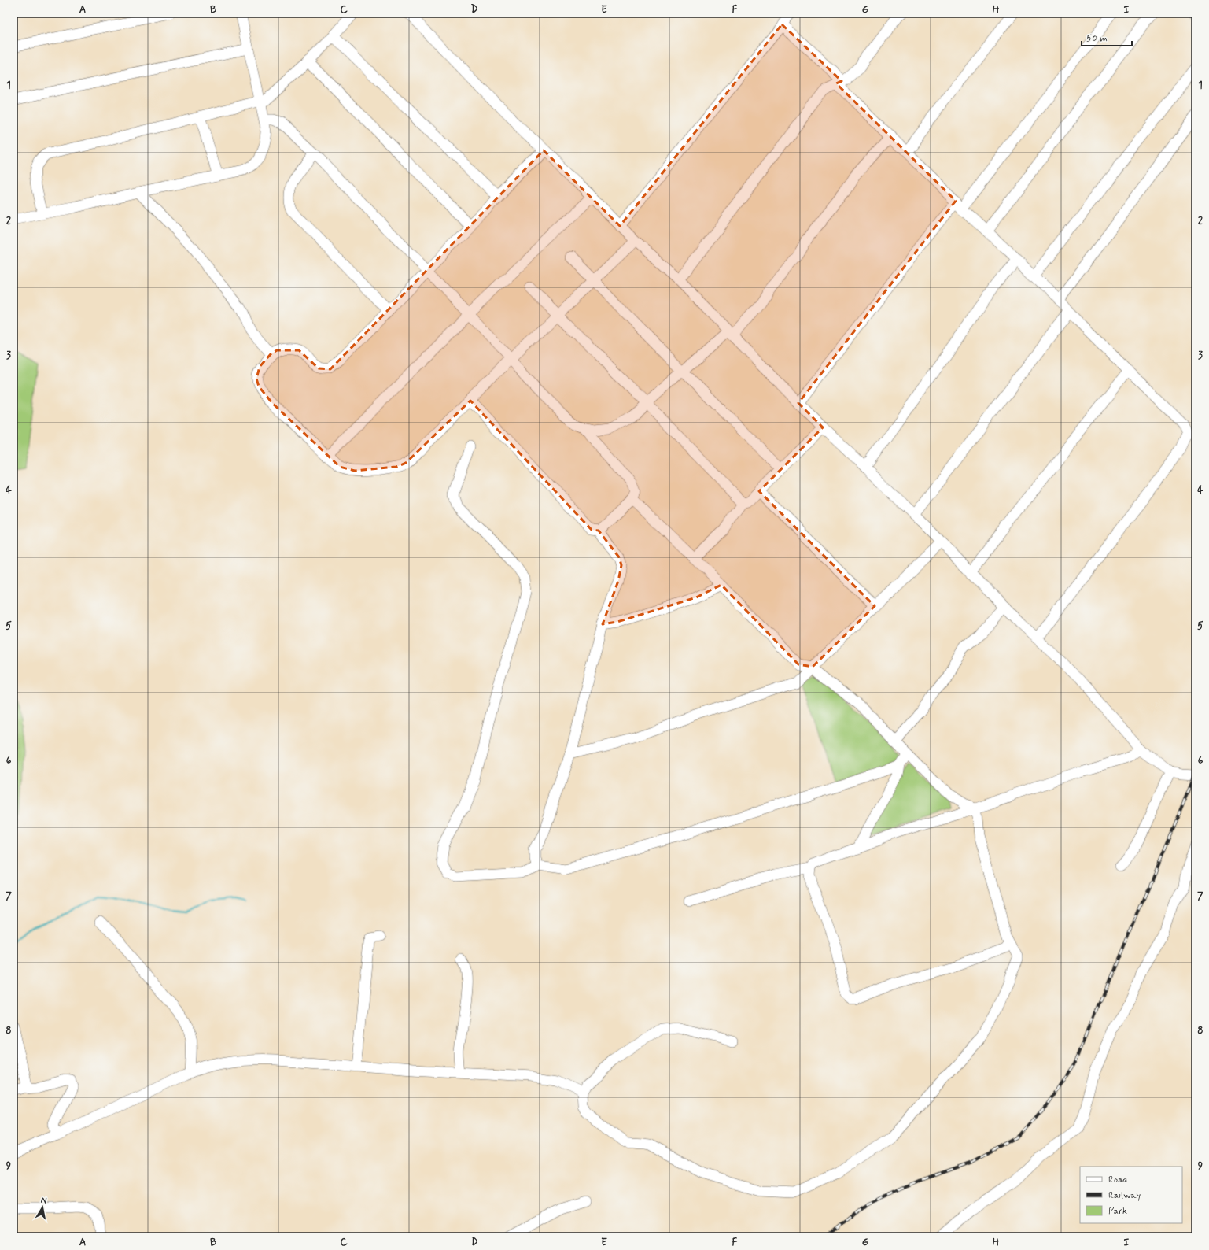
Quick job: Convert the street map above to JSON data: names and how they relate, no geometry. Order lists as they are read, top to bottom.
{
  "legend": ["Road", "Railway", "Park"],
  "scale_bar": "50 m",
  "north": "top",
  "grid": {
    "columns": [
      "A",
      "B",
      "C",
      "D",
      "E",
      "F",
      "G",
      "H",
      "I"
    ],
    "rows": [
      "1",
      "2",
      "3",
      "4",
      "5",
      "6",
      "7",
      "8",
      "9"
    ]
  }
}
